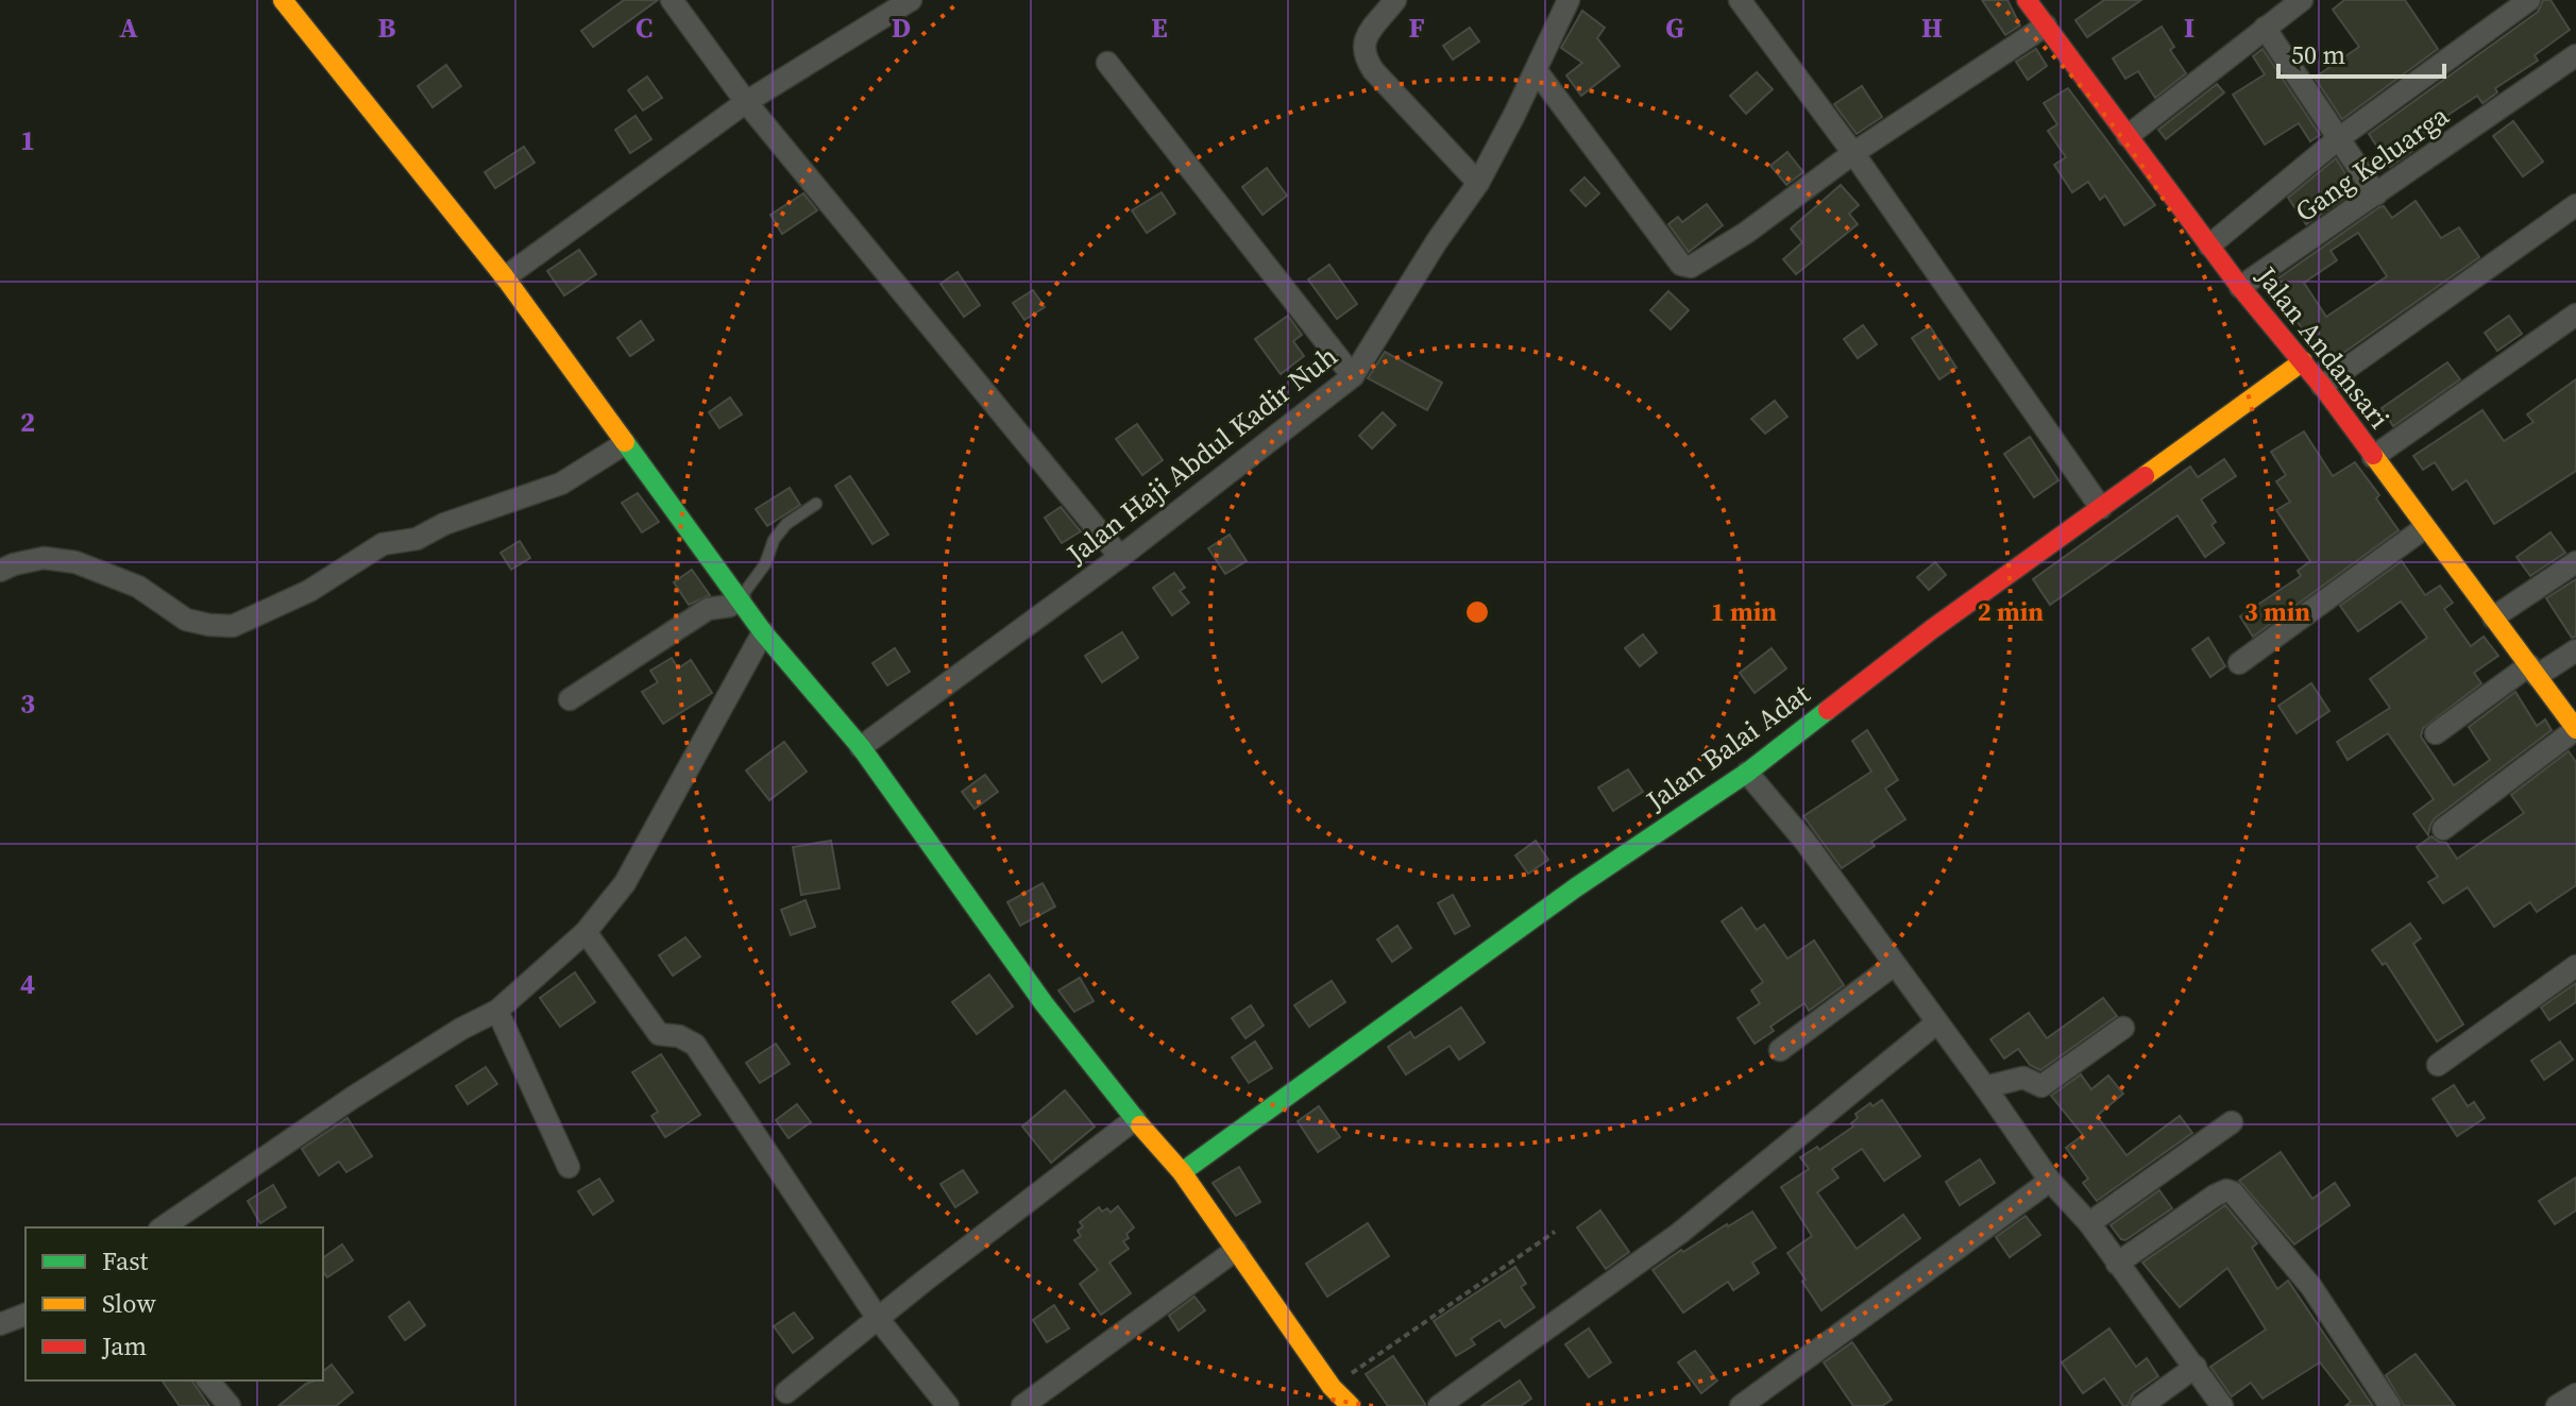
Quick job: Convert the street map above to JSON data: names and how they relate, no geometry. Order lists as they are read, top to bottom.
{
  "streets": {
    "street": [
      "Gang Keluarga",
      "Jalan Andansari",
      "Jalan Haji Abdul Kadir Nuh",
      "Jalan Balai Adat"
    ]
  },
  "crossings": [
    ["Gang Keluarga", "Jalan Andansari"],
    ["Jalan Andansari", "Jalan Balai Adat"]
  ],
  "legend": ["Fast", "Slow", "Jam"],
  "scale_bar": "50 m",
  "grid": {
    "columns": [
      "A",
      "B",
      "C",
      "D",
      "E",
      "F",
      "G",
      "H",
      "I"
    ],
    "rows": [
      "1",
      "2",
      "3",
      "4"
    ]
  },
  "rings": ["1 min", "2 min", "3 min"]
}
